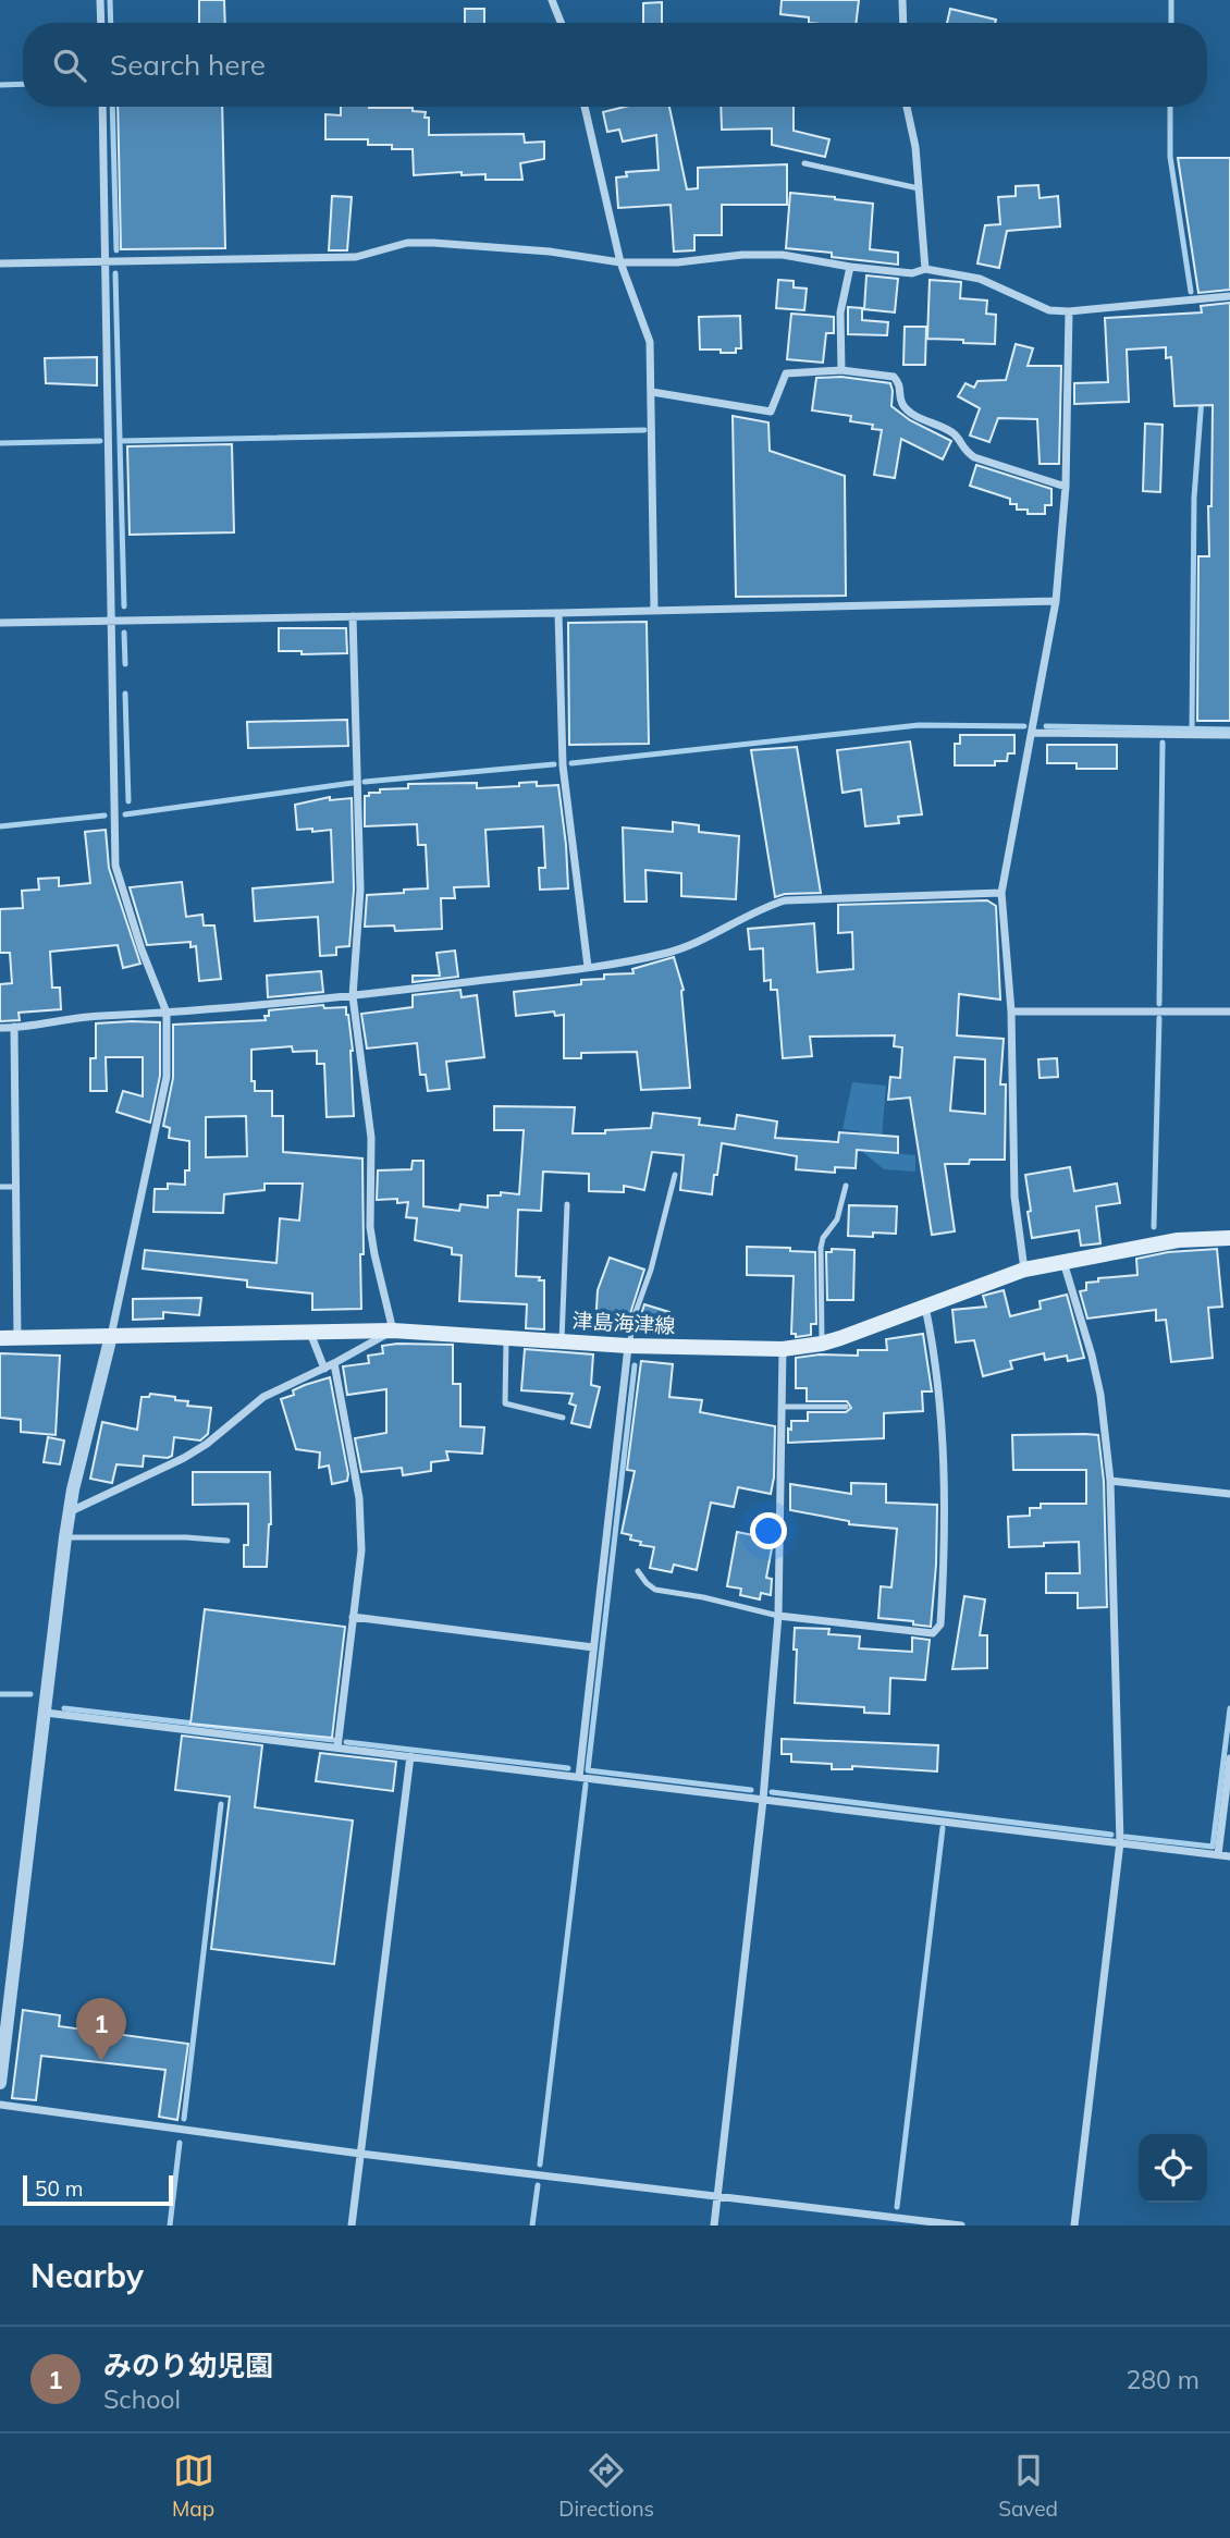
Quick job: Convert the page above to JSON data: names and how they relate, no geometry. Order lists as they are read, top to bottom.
{
  "streets": {
    "main road": ["津島海津線"]
  },
  "scale_bar": "50 m",
  "page": {
    "search": "Search here",
    "pins": "1",
    "scale": "50 m",
    "heading": "Nearby",
    "list": [
      {
        "mark": "1",
        "name": "みのり幼児園",
        "note": "School",
        "value": "280 m"
      }
    ],
    "nav": ["Map", "Directions", "Saved"]
  }
}
